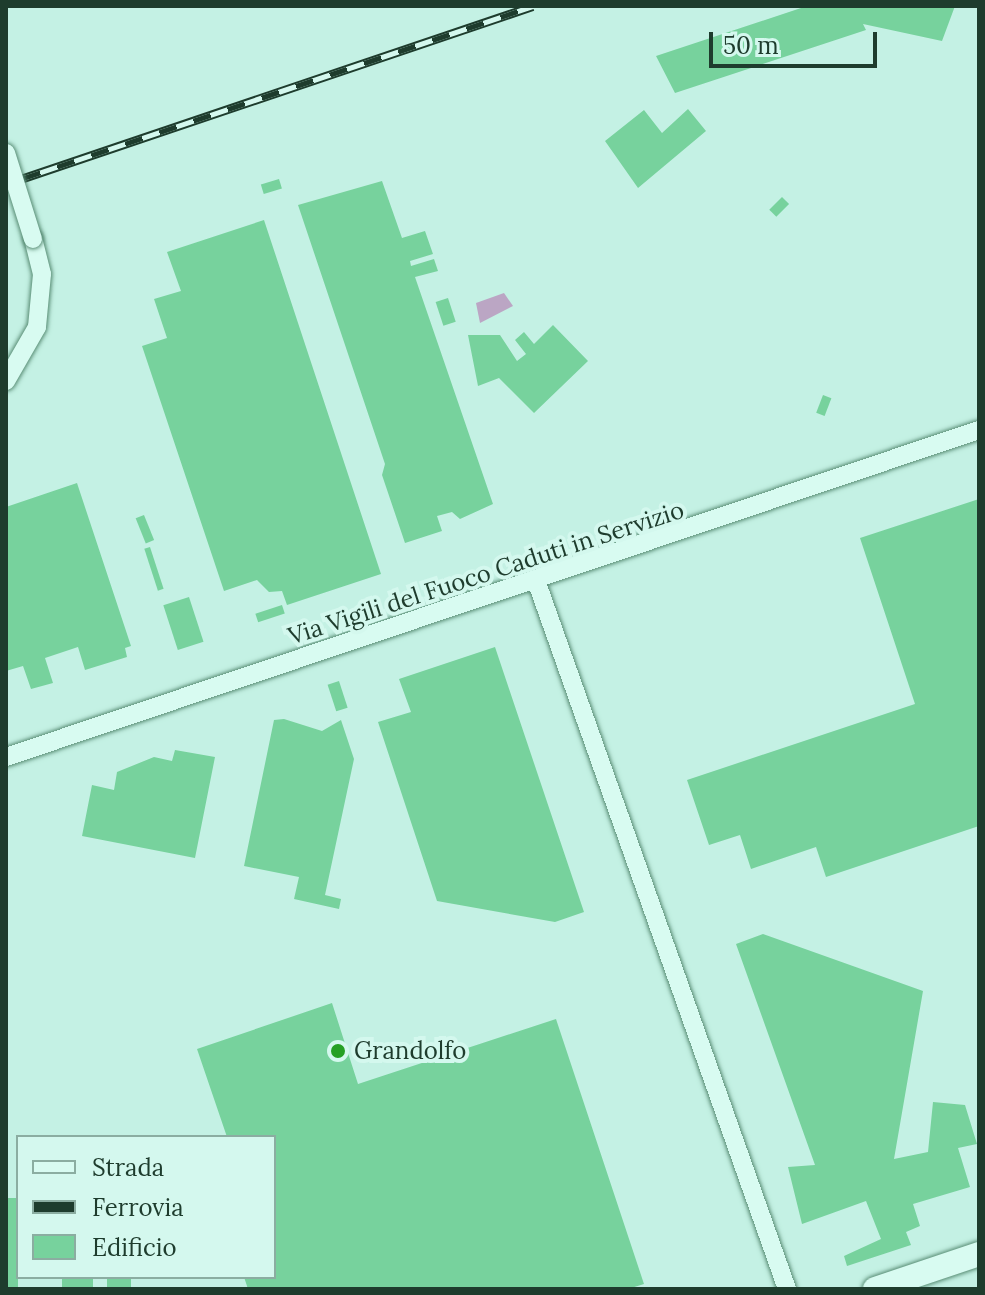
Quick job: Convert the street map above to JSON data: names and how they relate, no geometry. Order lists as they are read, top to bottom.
{
  "streets": {
    "street": ["Via Vigili del Fuoco Caduti in Servizio"]
  },
  "places": ["Grandolfo"],
  "legend": ["Strada", "Ferrovia", "Edificio"],
  "scale_bar": "50 m"
}
